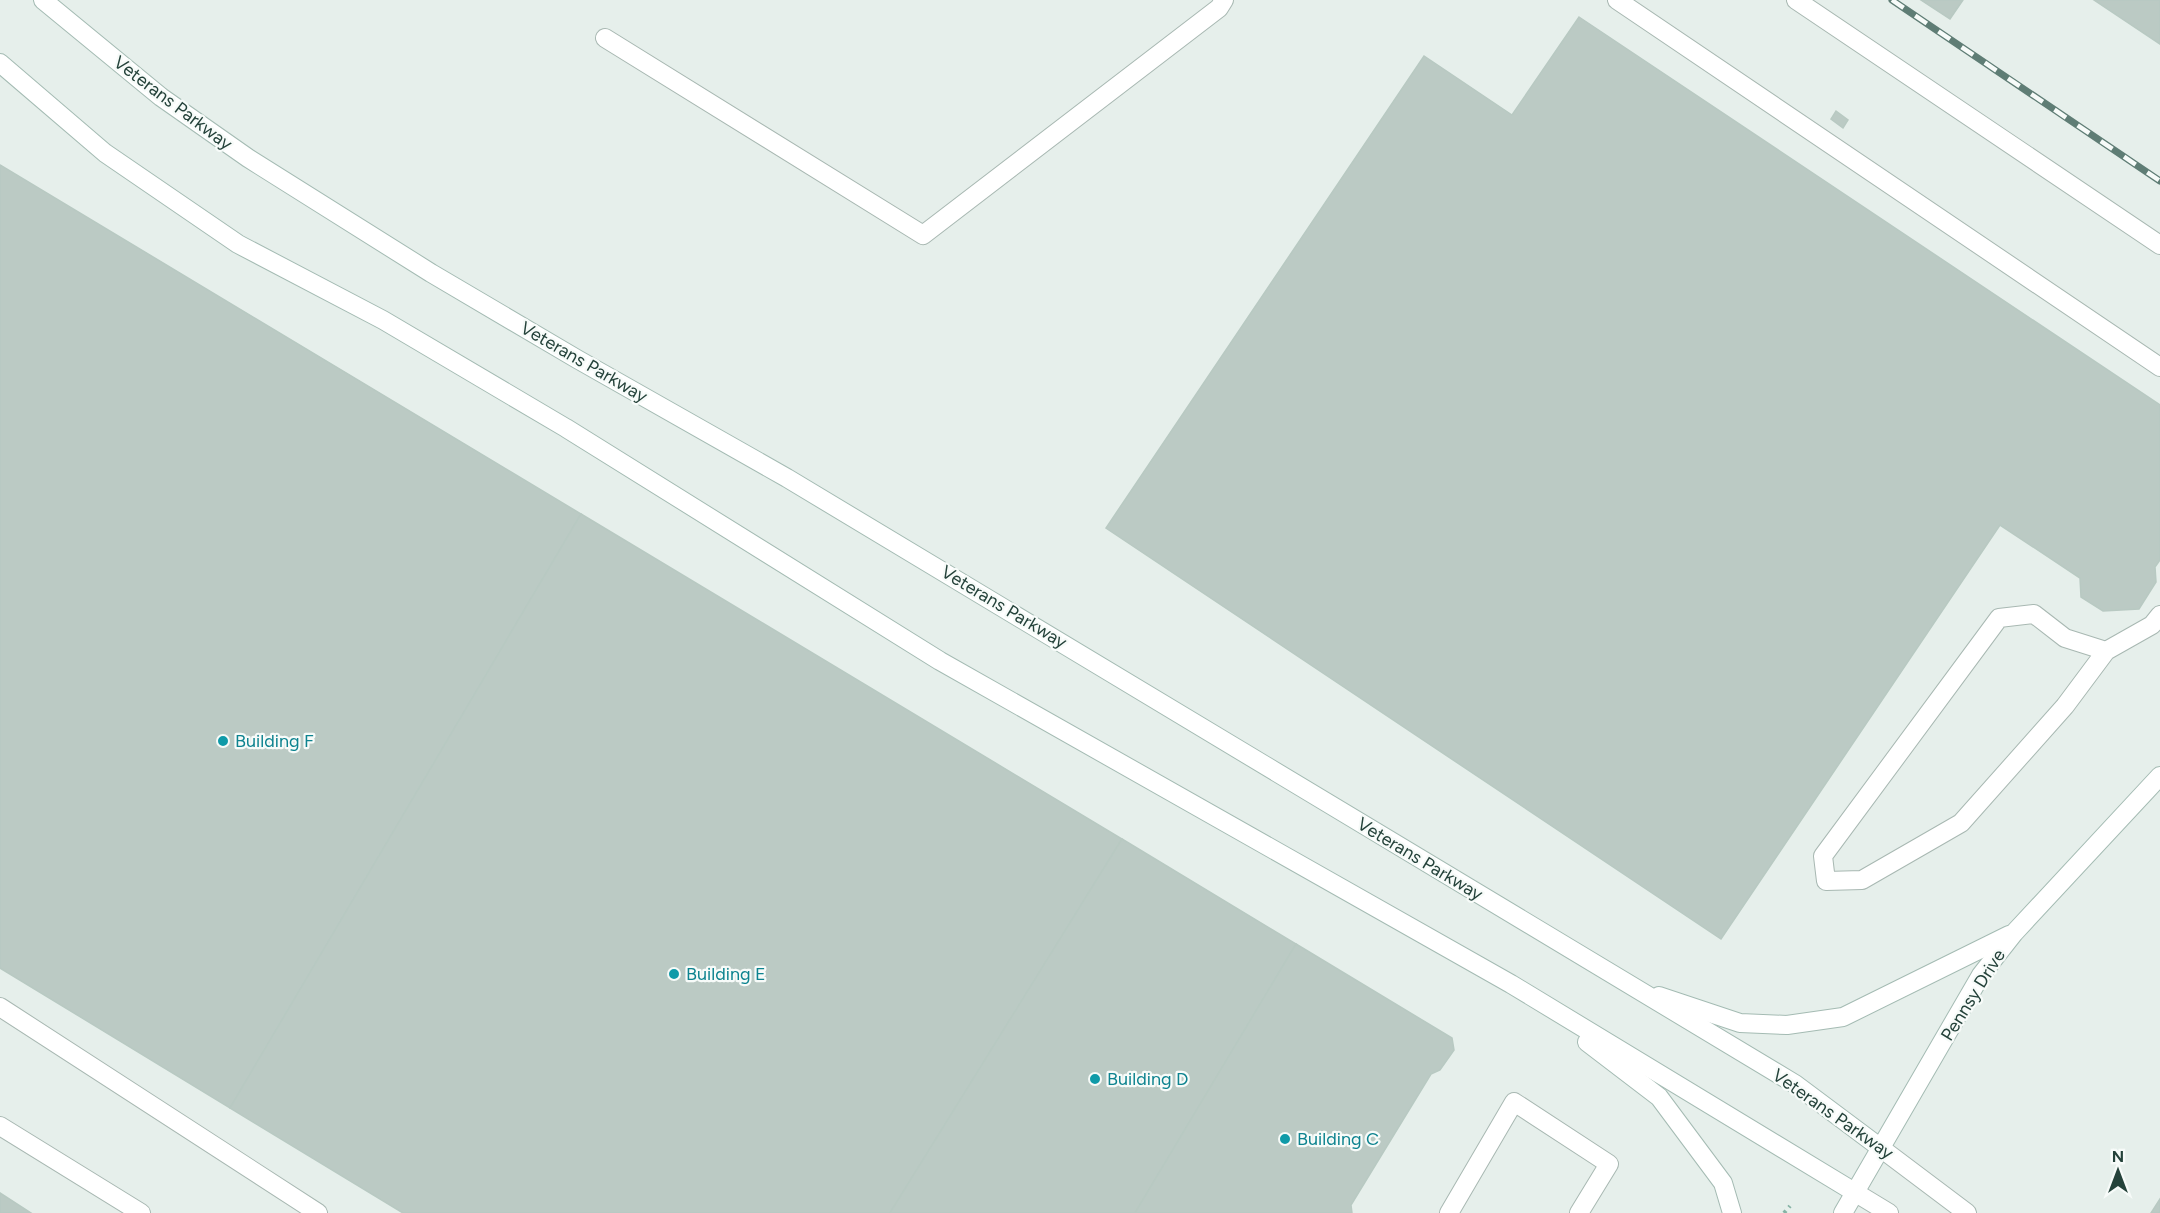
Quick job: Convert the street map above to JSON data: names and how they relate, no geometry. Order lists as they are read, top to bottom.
{
  "streets": {
    "main road": ["Veterans Parkway", "Pennsy Drive"]
  },
  "crossings": [
    ["Veterans Parkway", "Pennsy Drive"]
  ],
  "places": [
    "Building F",
    "Building E",
    "Building D",
    "Building C"
  ],
  "north": "top"
}
